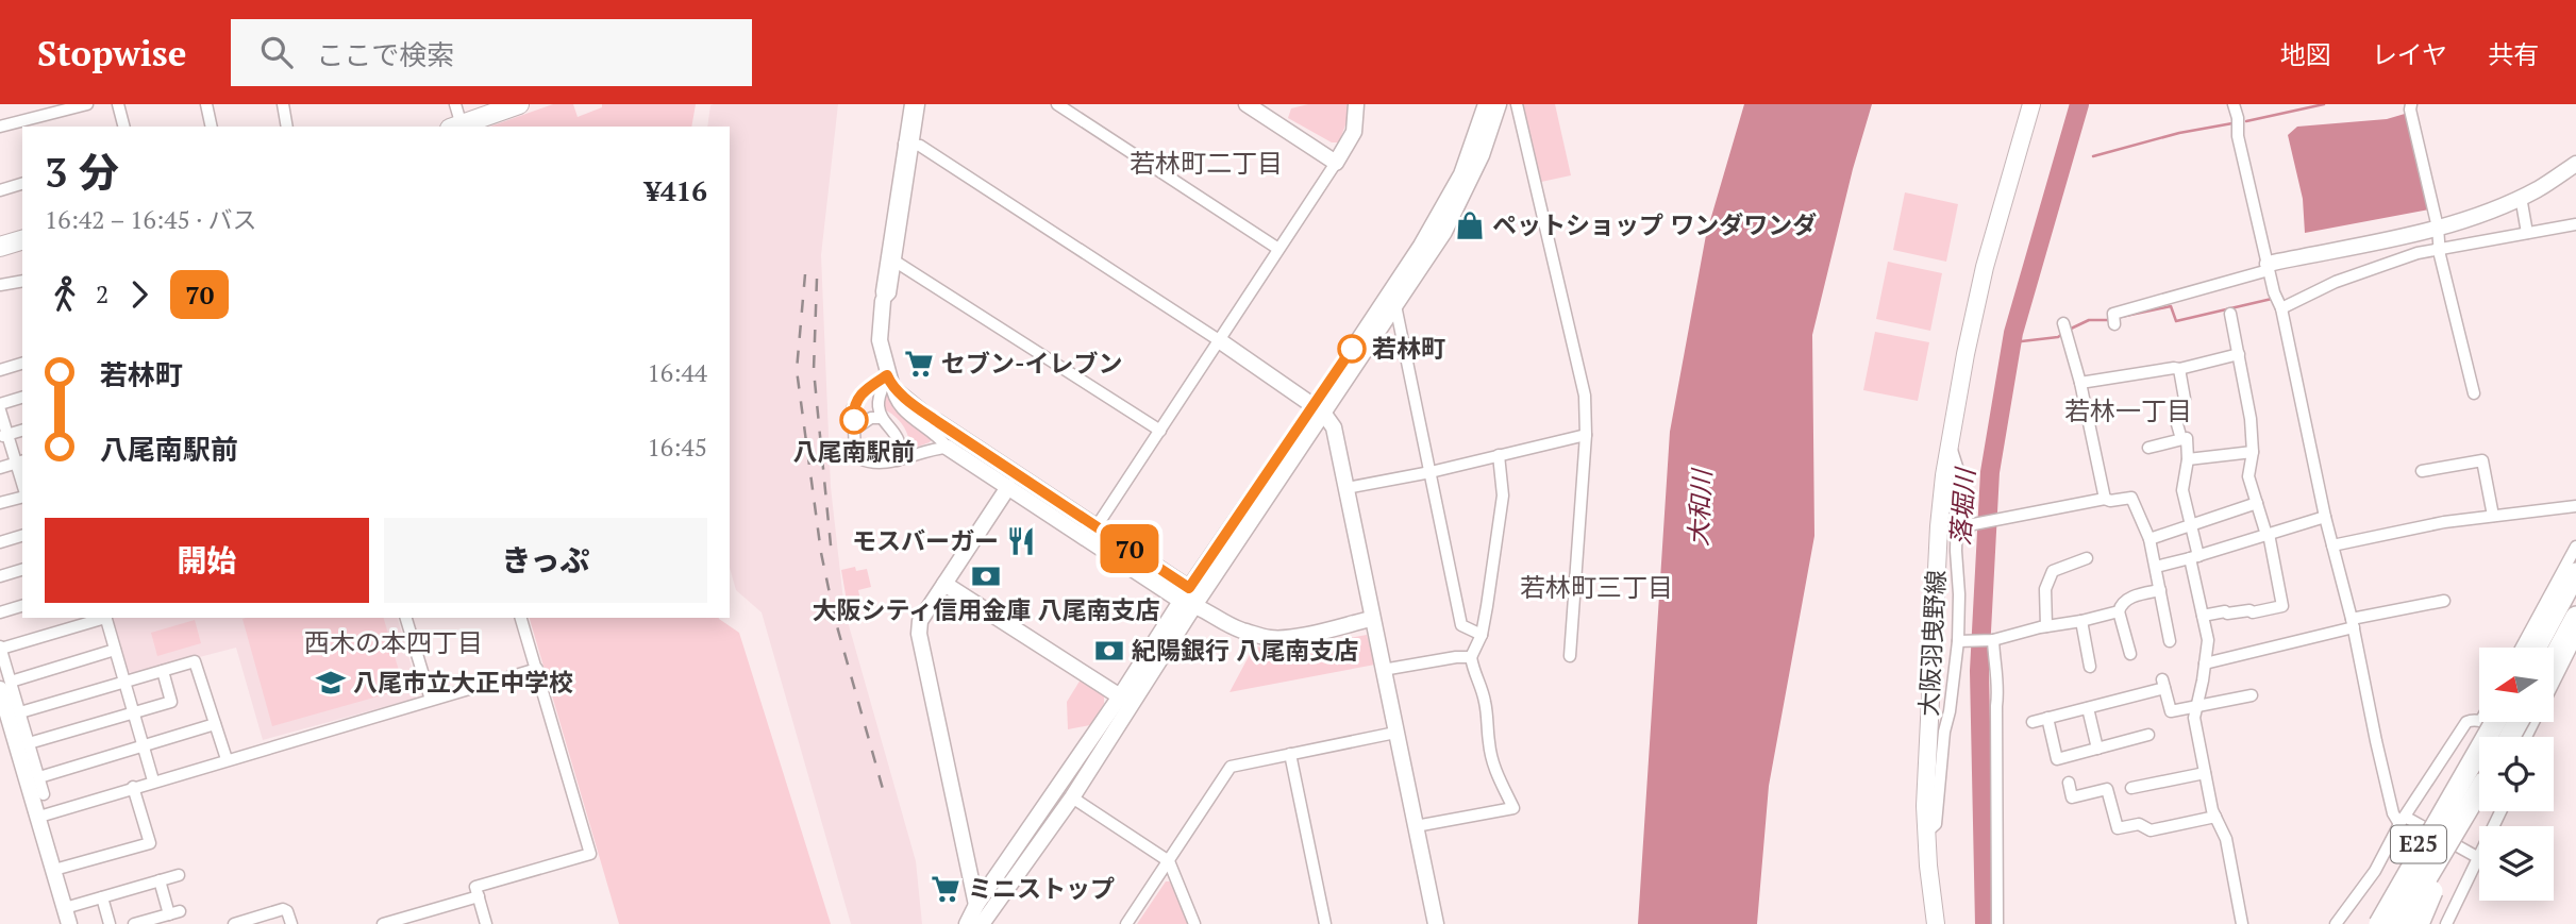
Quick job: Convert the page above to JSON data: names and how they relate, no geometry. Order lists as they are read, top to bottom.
{
  "streets": {
    "highway": ["E25"],
    "main road": ["大阪羽曳野線"]
  },
  "districts": [
    "若林町二丁目",
    "若林一丁目",
    "若林町三丁目",
    "西木の本四丁目"
  ],
  "water": ["落堀川", "大和川"],
  "places": {
    "shop": ["ペットショップ ワンダワンダ"],
    "other": ["若林町", "八尾南駅前"],
    "supermarket": ["セブン-イレブン", "ミニストップ"],
    "restaurant": ["モスバーガー"],
    "bank": ["大阪シティ信用金庫 八尾南支店", "紀陽銀行 八尾南支店"],
    "school or university": ["八尾市立大正中学校"]
  },
  "lines": ["bus line 70"],
  "north": "left",
  "page": {
    "header": "Stopwise",
    "search": "ここで検索",
    "nav": ["地図", "レイヤ", "共有"],
    "on_map": "70",
    "heading": ["3 分", "16:42 – 16:45 · バス", "¥416"],
    "legs": ["2", "70"],
    "list": [
      {
        "name": "若林町",
        "value": "16:44"
      },
      {
        "name": "八尾南駅前",
        "value": "16:45"
      }
    ],
    "buttons": ["開始", "きっぷ"]
  }
}
